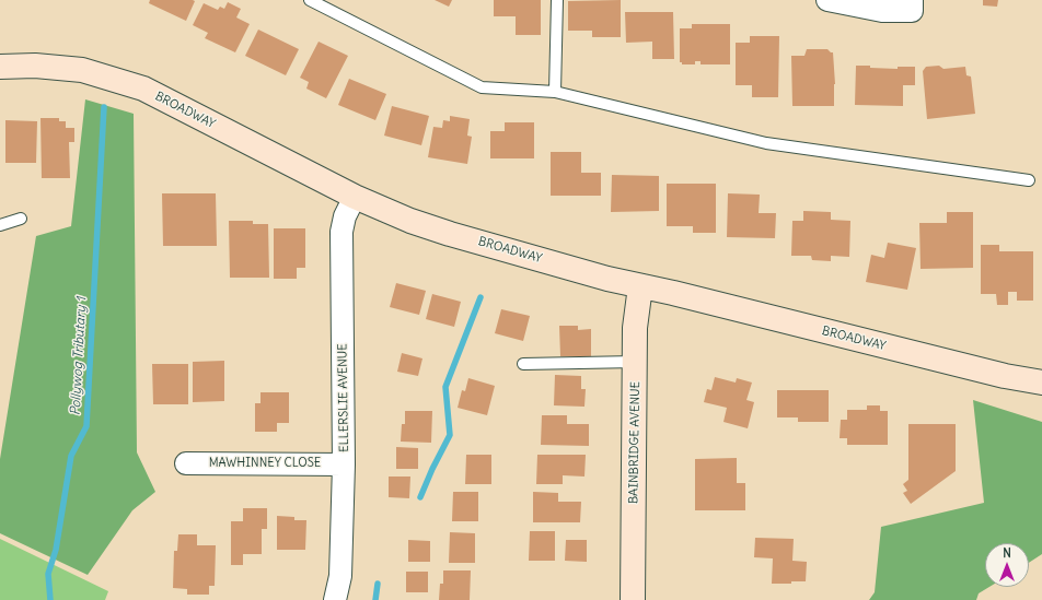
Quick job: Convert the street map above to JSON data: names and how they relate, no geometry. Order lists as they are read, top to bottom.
{
  "streets": {
    "street": [
      "BROADWAY",
      "ELLERSLIE AVENUE",
      "BAINBRIDGE AVENUE",
      "MAWHINNEY CLOSE"
    ]
  },
  "crossings": [
    ["BROADWAY", "ELLERSLIE AVENUE"],
    ["BROADWAY", "BAINBRIDGE AVENUE"],
    ["ELLERSLIE AVENUE", "MAWHINNEY CLOSE"]
  ],
  "water": ["Pollywog Tributary 1"],
  "north": "top"
}
